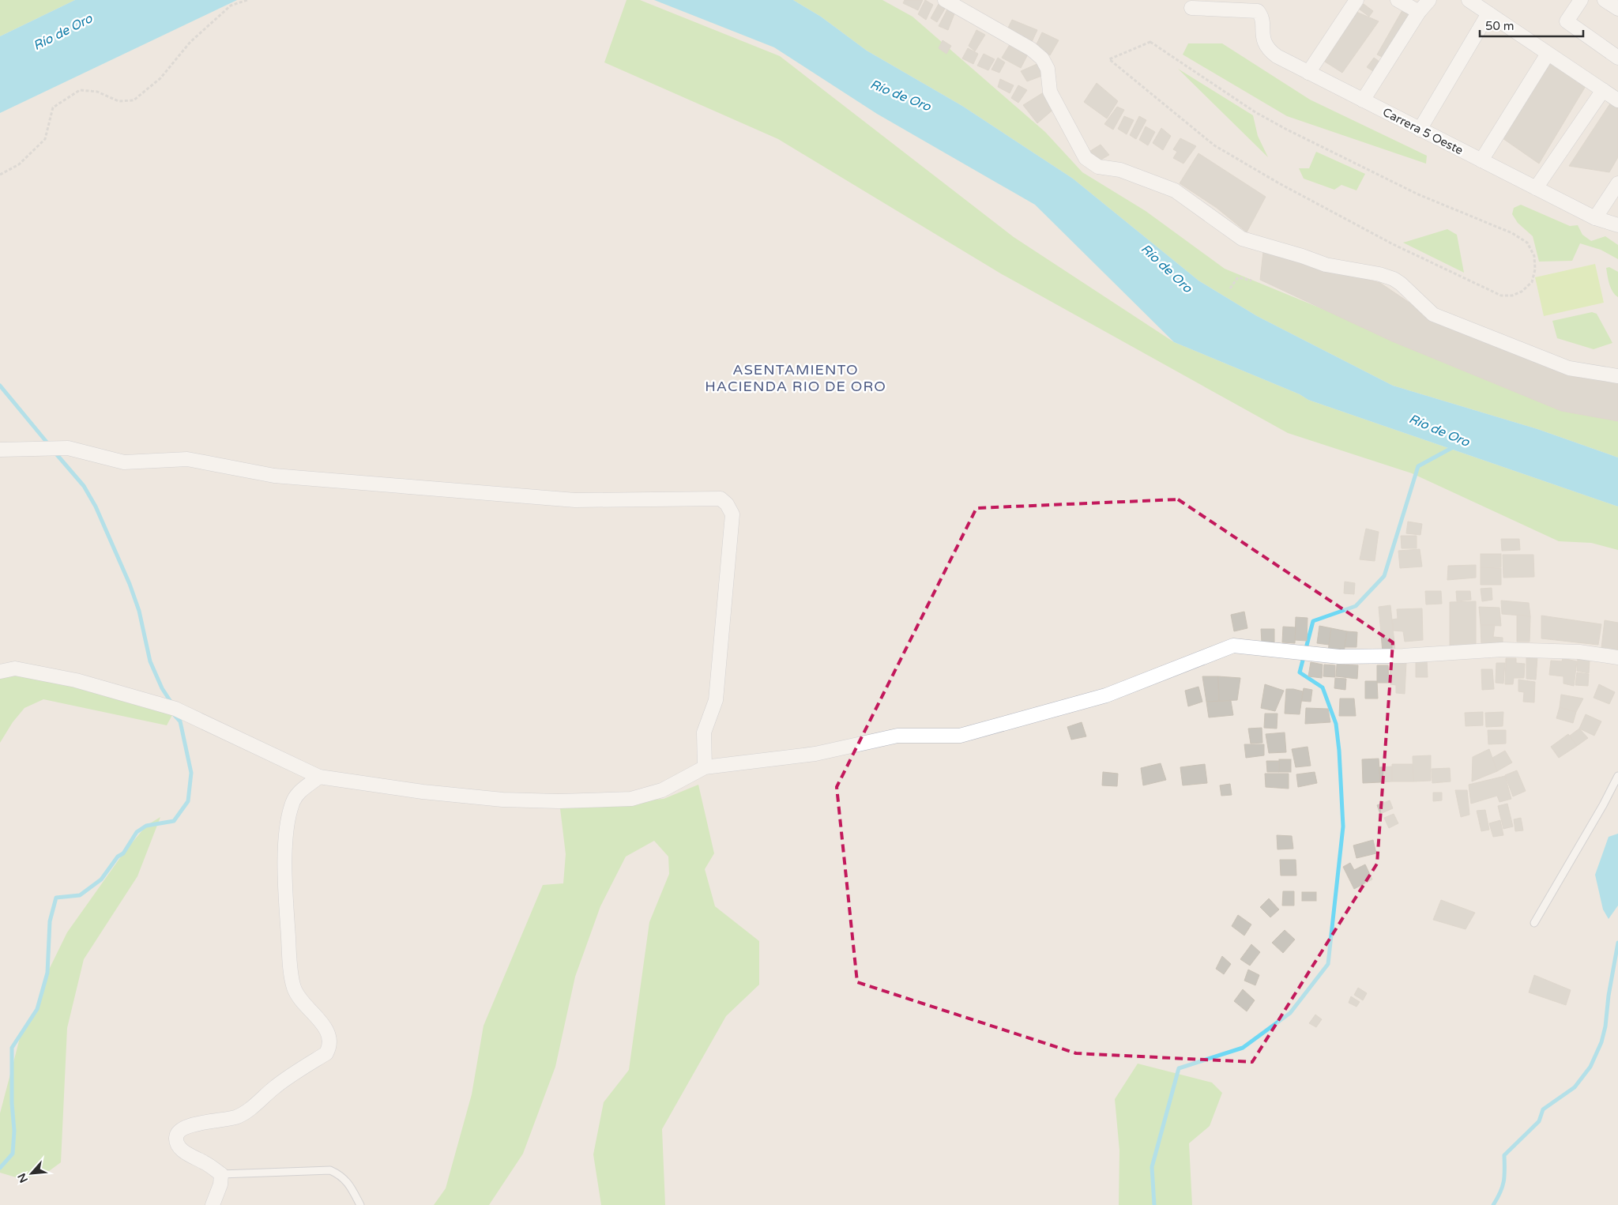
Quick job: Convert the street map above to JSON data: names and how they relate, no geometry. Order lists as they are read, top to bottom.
{
  "streets": {
    "street": ["Carrera 5 Oeste"]
  },
  "districts": ["ASENTAMIENTO HACIENDA RIO DE ORO"],
  "water": ["Río de Oro"],
  "scale_bar": "50 m",
  "north": "bottom left"
}
